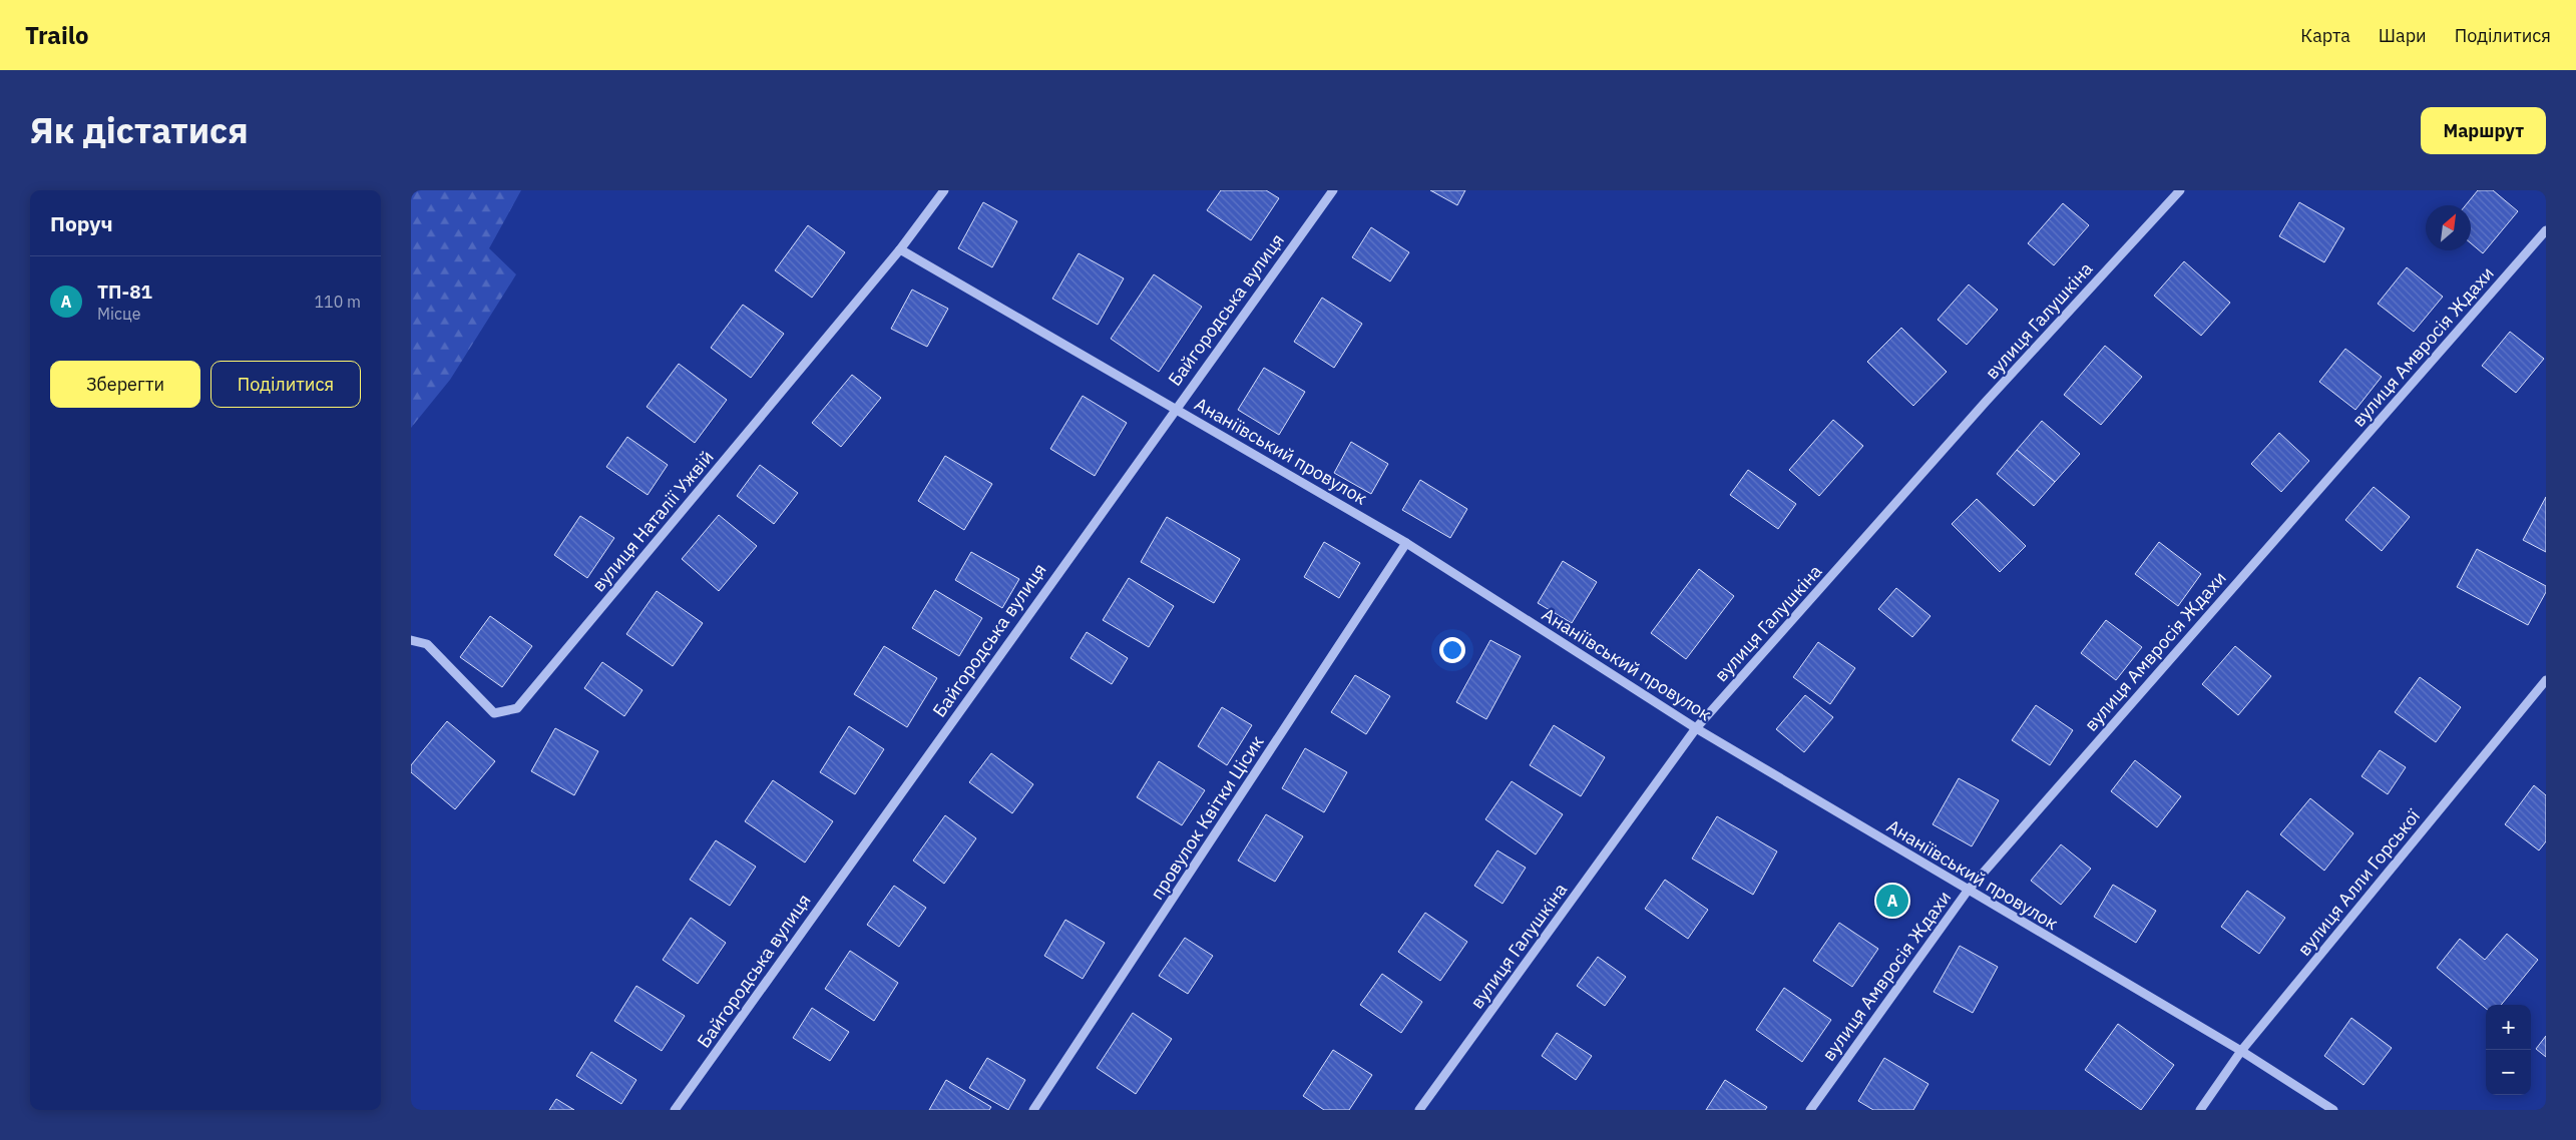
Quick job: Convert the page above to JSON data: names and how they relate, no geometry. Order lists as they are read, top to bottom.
{
  "streets": {
    "street": [
      "Байгородська вулиця",
      "вулиця Галушкіна",
      "вулиця Амвросія Ждахи",
      "Ананіївський провулок",
      "вулиця Наталії Ужвій",
      "провулок Квітки Цісик",
      "вулиця Алли Горської"
    ]
  },
  "crossings": [
    ["Байгородська вулиця", "Ананіївський провулок"],
    ["вулиця Галушкіна", "Ананіївський провулок"],
    ["вулиця Амвросія Ждахи", "Ананіївський провулок"],
    ["Ананіївський провулок", "вулиця Наталії Ужвій"],
    ["Ананіївський провулок", "провулок Квітки Цісик"],
    ["Ананіївський провулок", "вулиця Алли Горської"]
  ],
  "north": "top right",
  "page": {
    "header": "Trailo",
    "nav": ["Карта", "Шари", "Поділитися"],
    "title": "Як дістатися",
    "buttons": [
      "Маршрут",
      ["Зберегти", "Поділитися"]
    ],
    "heading": "Поруч",
    "list": [
      {
        "mark": "A",
        "name": "ТП-81",
        "note": "Місце",
        "value": "110 m"
      }
    ],
    "pins": "A",
    "map_buttons": ["+", "−"]
  }
}
